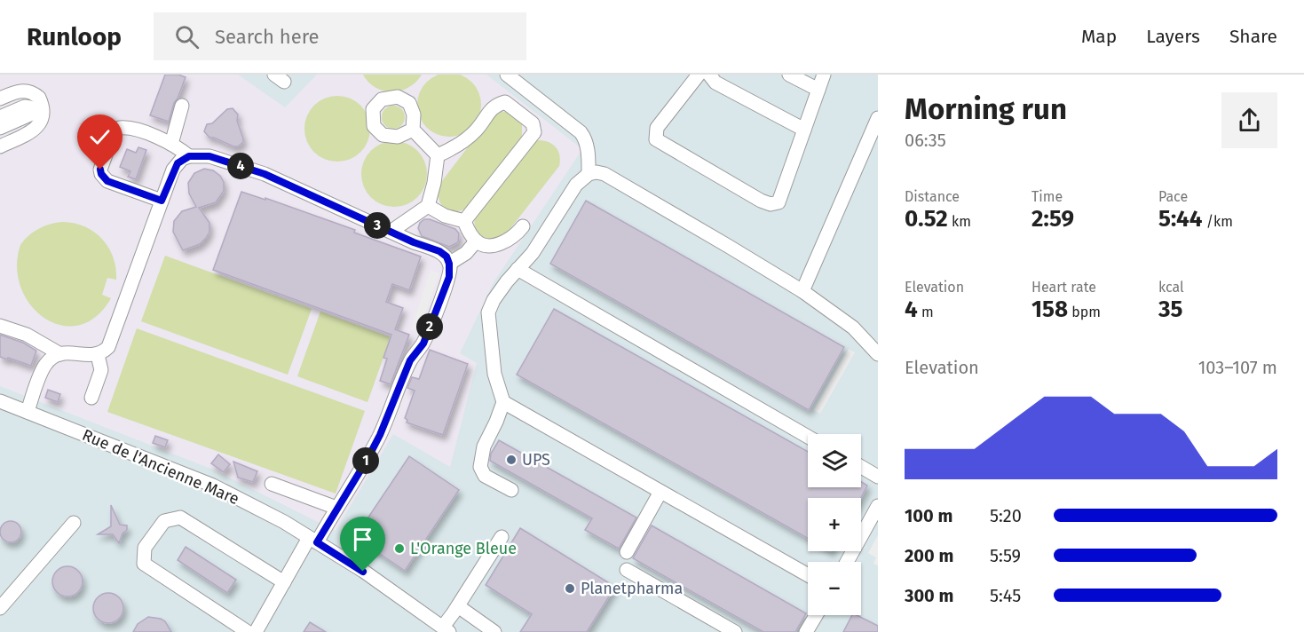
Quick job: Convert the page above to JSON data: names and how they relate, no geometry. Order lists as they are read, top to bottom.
{
  "streets": {
    "street": ["Rue de l'Ancienne Mare"]
  },
  "places": ["UPS", "L'Orange Bleue", "Planetpharma"],
  "page": {
    "header": "Runloop",
    "search": "Search here",
    "nav": ["Map", "Layers", "Share"],
    "heading": ["Morning run", "06:35"],
    "pins": [
      "4",
      "3",
      "2",
      "1"
    ],
    "stats": [
      ["Distance", "0.52 km"],
      ["Time", "2:59"],
      ["Pace", "5:44 /km"],
      ["Elevation", "4 m"],
      ["Heart rate", "158 bpm"],
      ["kcal", "35"]
    ],
    "chart": ["Elevation", "103–107 m"],
    "map_buttons": ["+", "−"],
    "list": [
      {
        "name": "100 m",
        "note": "5:20"
      },
      {
        "name": "200 m",
        "note": "5:59"
      },
      {
        "name": "300 m",
        "note": "5:45"
      }
    ]
  }
}
